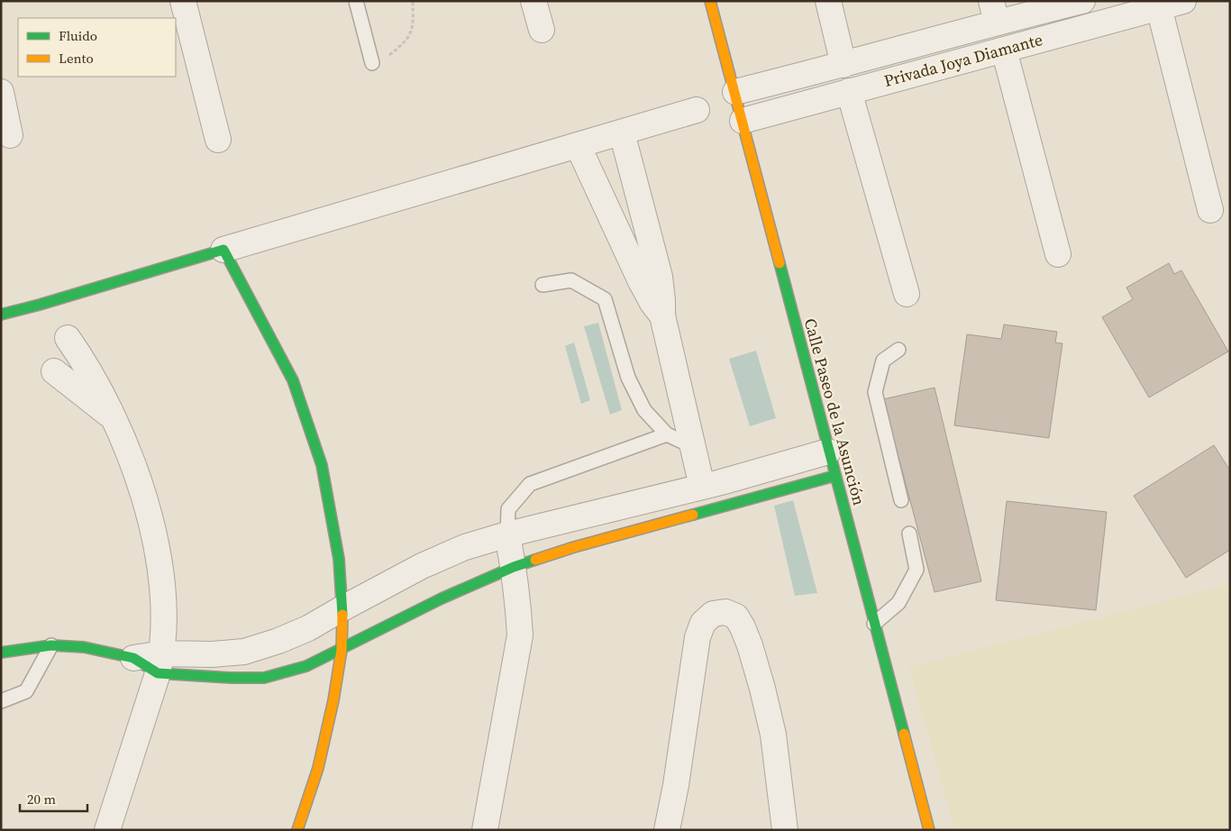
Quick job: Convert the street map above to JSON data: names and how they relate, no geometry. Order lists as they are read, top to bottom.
{
  "streets": {
    "street": ["Privada Joya Diamante", "Calle Paseo de la Asunción"]
  },
  "crossings": [
    ["Privada Joya Diamante", "Calle Paseo de la Asunción"]
  ],
  "legend": ["Fluido", "Lento"],
  "scale_bar": "20 m"
}
